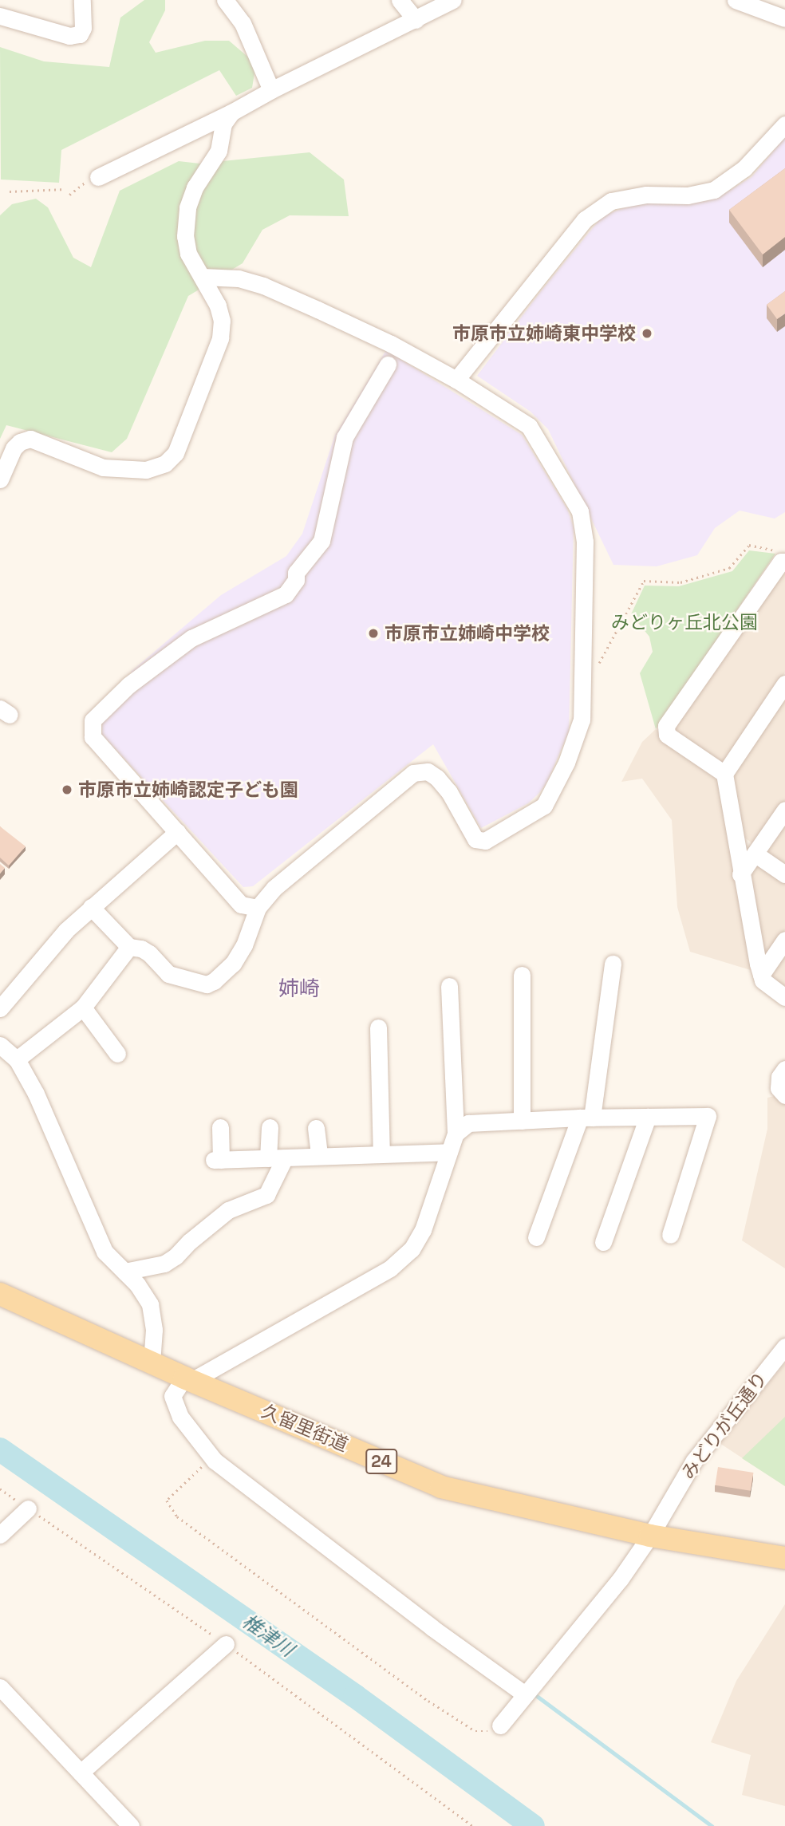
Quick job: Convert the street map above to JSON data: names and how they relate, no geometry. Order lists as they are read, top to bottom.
{
  "streets": {
    "main road": ["久留里街道", "24"],
    "street": ["みどりが丘通り"]
  },
  "crossings": [
    ["みどりが丘通り", "久留里街道"]
  ],
  "districts": ["姉崎"],
  "water": ["椎津川"],
  "parks": ["みどりヶ丘北公園"],
  "places": ["市原市立姉崎東中学校", "市原市立姉崎中学校", "市原市立姉崎認定子ども園"]
}
